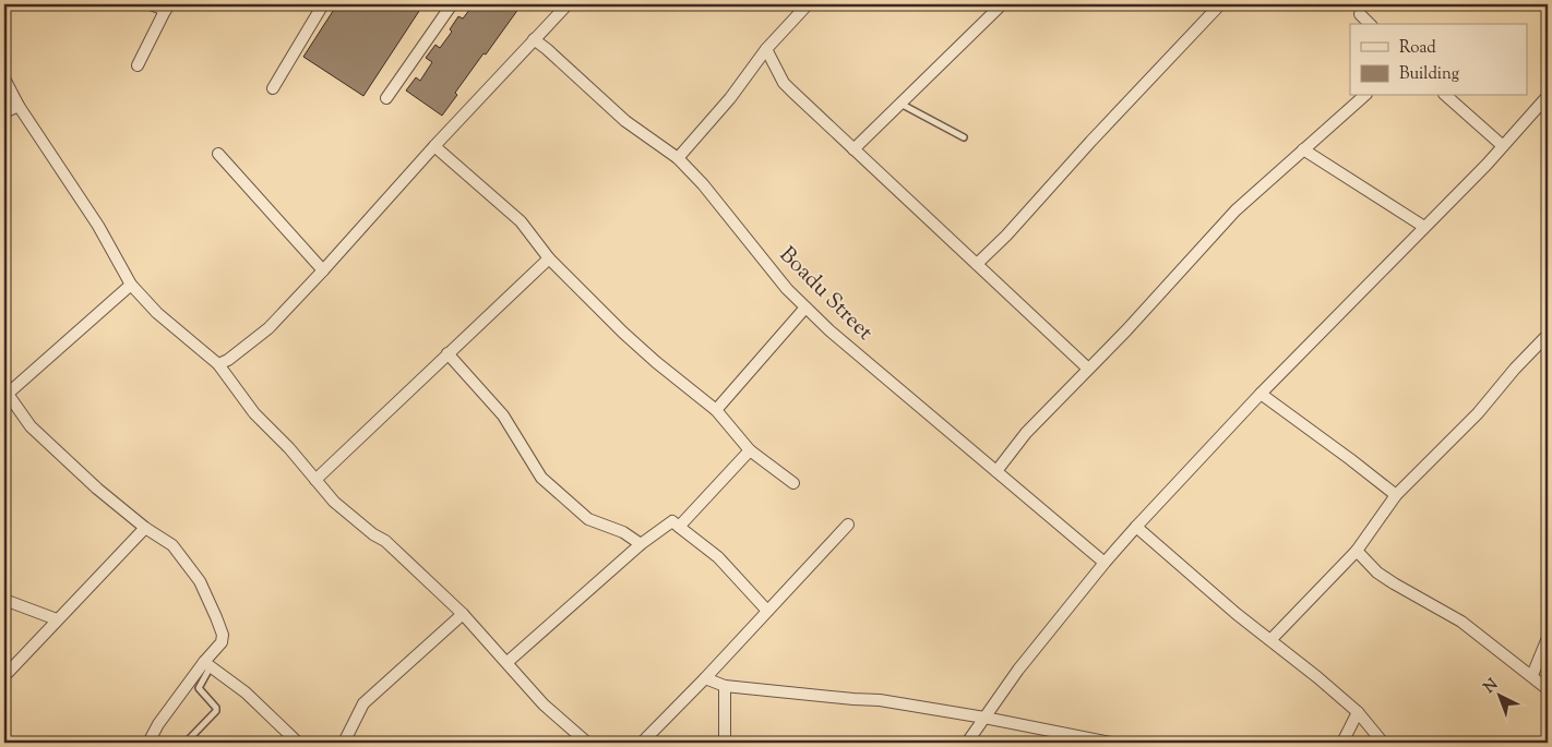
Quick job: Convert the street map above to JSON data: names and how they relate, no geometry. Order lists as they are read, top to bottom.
{
  "streets": {
    "street": ["Boadu Street"]
  },
  "legend": ["Road", "Building"],
  "north": "top left"
}
